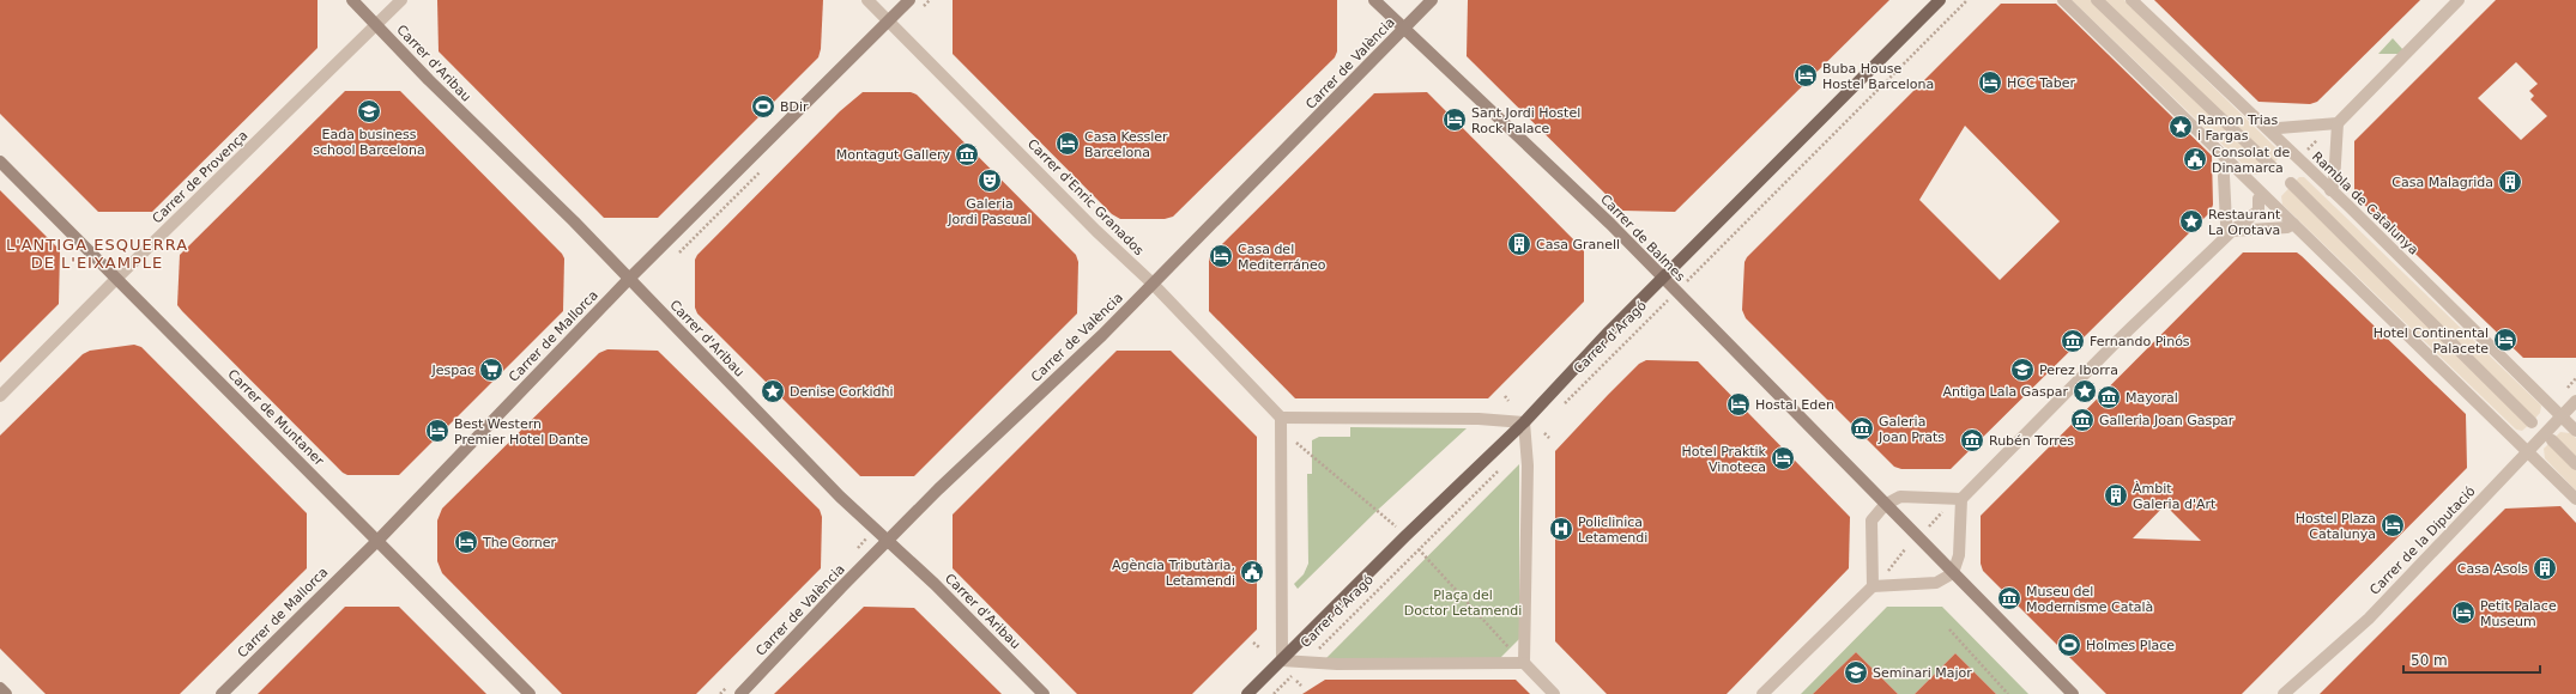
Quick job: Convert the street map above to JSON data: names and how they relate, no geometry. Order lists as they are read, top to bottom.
{
  "streets": {
    "main road": [
      "Carrer d'Aribau",
      "Carrer de València",
      "Carrer de Balmes",
      "Carrer de Mallorca",
      "Carrer d'Aragó",
      "Carrer de Muntaner"
    ],
    "street": [
      "Carrer de Provença",
      "Carrer d'Enric Granados",
      "Rambla de Catalunya",
      "Carrer de la Diputació"
    ]
  },
  "crossings": [
    ["Carrer d'Aribau", "Carrer de València"],
    ["Carrer d'Aribau", "Carrer de Provença"],
    ["Carrer d'Aribau", "Carrer de Mallorca"],
    ["Carrer de València", "Carrer d'Enric Granados"],
    ["Carrer de València", "Carrer de Balmes"],
    ["Carrer de Provença", "Carrer de Muntaner"],
    ["Carrer d'Enric Granados", "Carrer de Mallorca"],
    ["Rambla de Catalunya", "Carrer de la Diputació"],
    ["Carrer de Balmes", "Carrer d'Aragó"],
    ["Carrer de Mallorca", "Carrer de Muntaner"]
  ],
  "districts": ["L'ANTIGA ESQUERRA DE L'EIXAMPLE"],
  "parks": ["Plaça del Doctor Letamendi"],
  "places": {
    "hotel": [
      "Buba House Hostel Barcelona",
      "HCC Taber",
      "Sant Jordi Hostel Rock Palace",
      "Casa Kessler Barcelona",
      "Casa del Mediterráneo",
      "Hotel Continental Palacete",
      "Hostal Eden",
      "Best Western Premier Hotel Dante",
      "Hotel Praktik Vinoteca",
      "Hostel Plaza Catalunya",
      "The Corner",
      "Petit Palace Museum"
    ],
    "sports": ["BDir", "Holmes Place"],
    "school or university": ["Eada business school Barcelona", "Perez Iborra", "Seminari Major"],
    "place": [
      "Ramon Trias i Fargas",
      "Restaurant La Orotava",
      "Denise Corkidhi",
      "Antiga Lala Gaspar"
    ],
    "museum": [
      "Montagut Gallery",
      "Fernando Pinós",
      "Mayoral",
      "Galleria Joan Gaspar",
      "Galeria Joan Prats",
      "Rubén Torres",
      "Museu del Modernisme Català"
    ],
    "public building": ["Consolat de Dinamarca", "Agència Tributària, Letamendi"],
    "theatre": ["Galeria Jordi Pascual"],
    "building": [
      "Casa Malagrida",
      "Casa Granell",
      "Àmbit Galeria d'Art",
      "Casa Asols"
    ],
    "supermarket": ["Jespac"],
    "hospital": ["Policlinica Letamendi"]
  },
  "scale_bar": "50 m"
}
